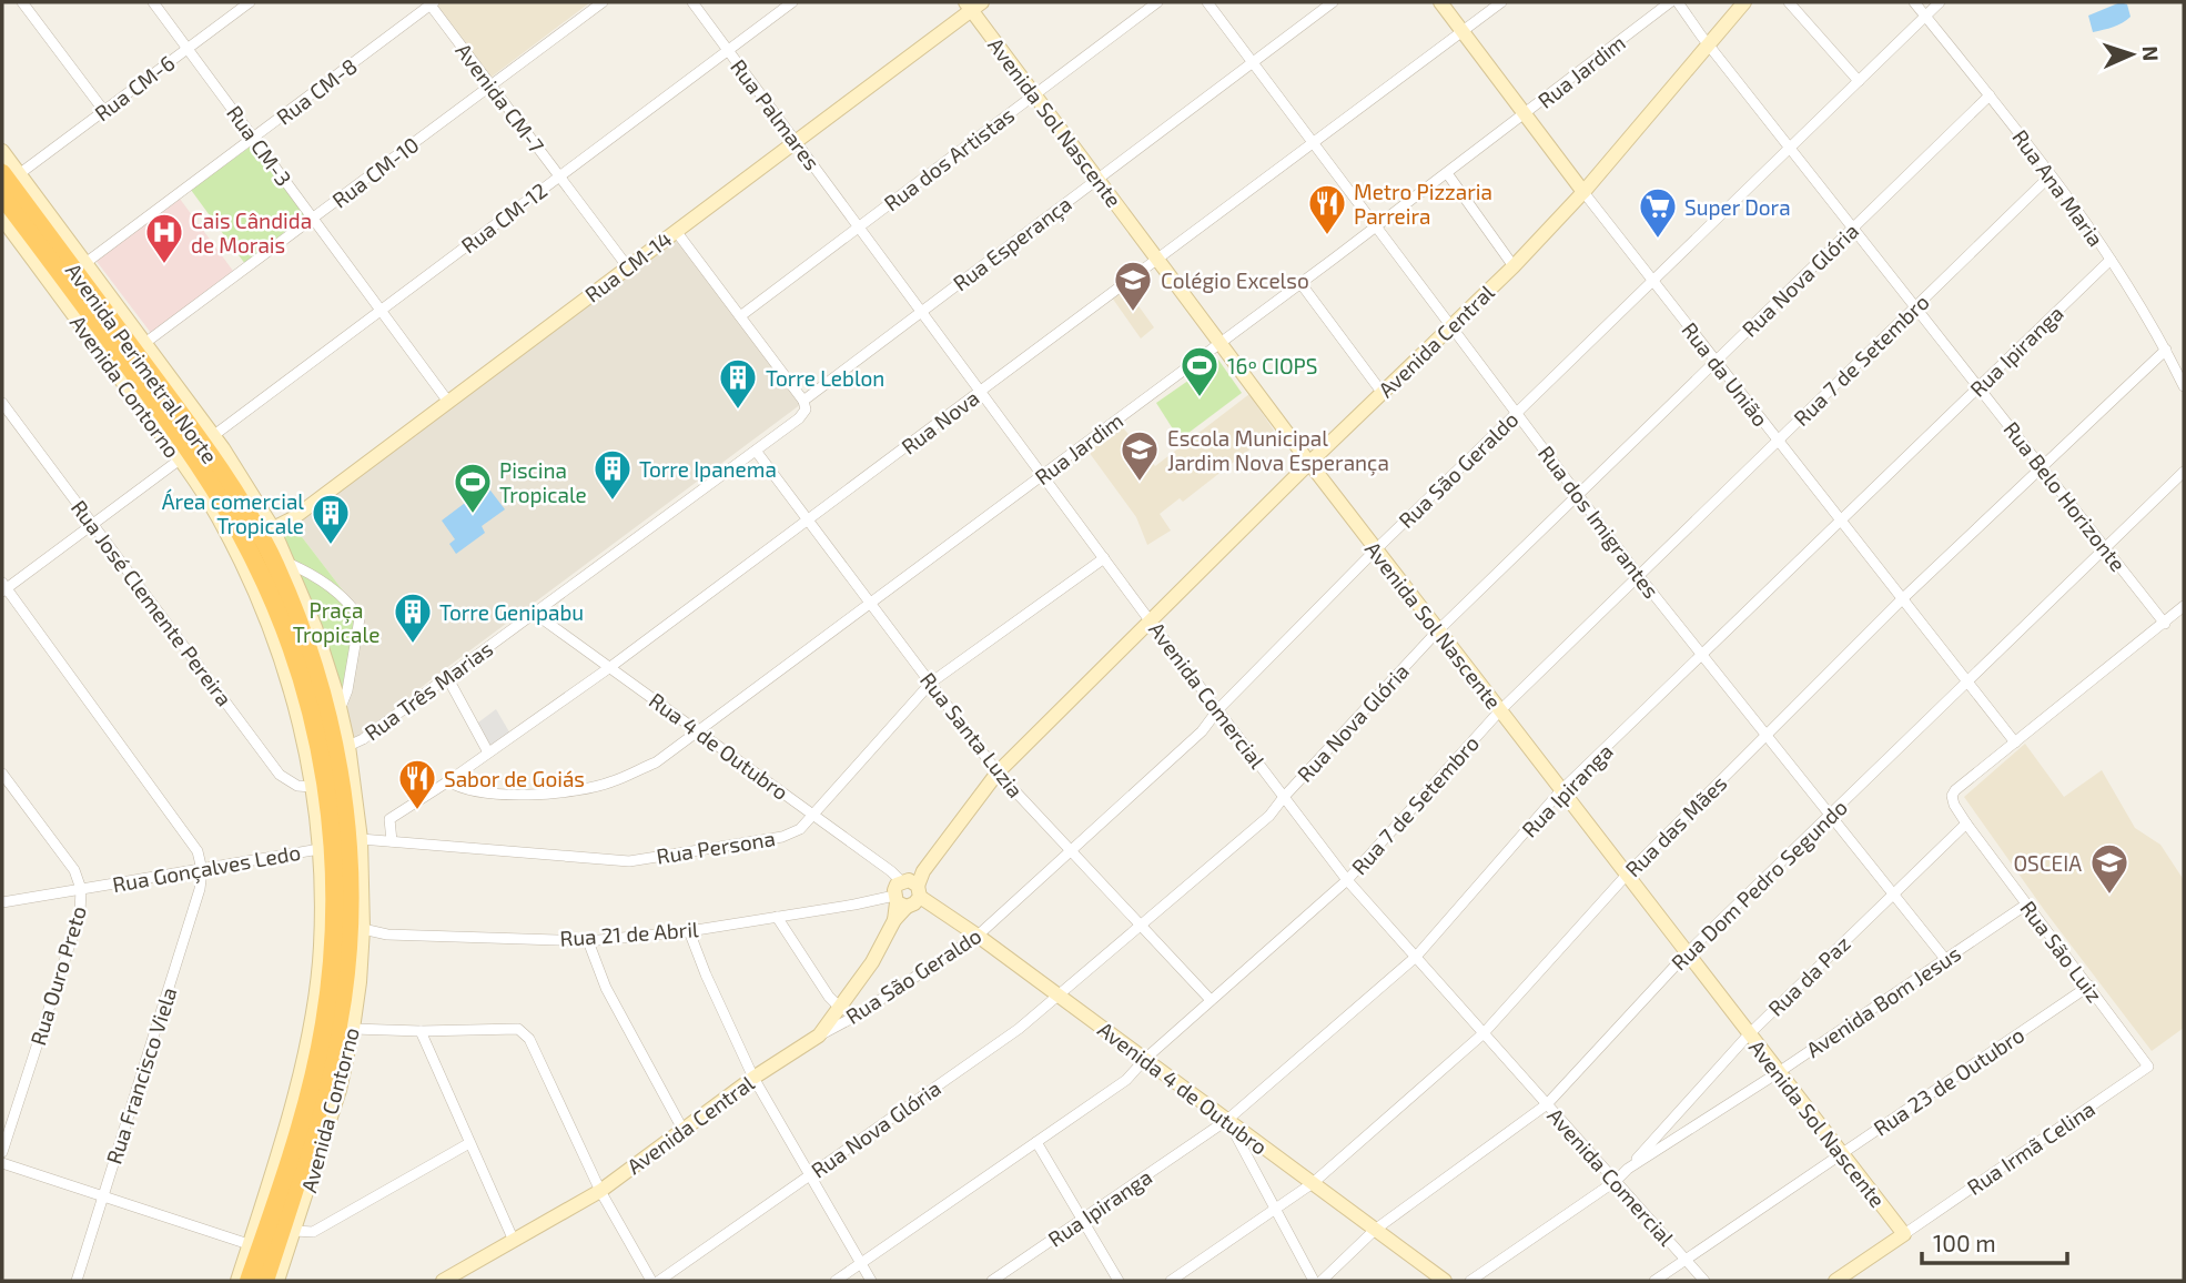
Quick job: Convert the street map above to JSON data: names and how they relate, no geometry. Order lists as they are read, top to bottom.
{
  "streets": {
    "highway": ["Avenida Perimetral Norte"],
    "street": [
      "Rua Jardim",
      "Rua CM-6",
      "Rua CM-8",
      "Avenida CM-7",
      "Rua Palmares",
      "Avenida Sol Nascente",
      "Rua CM-3",
      "Rua dos Artistas",
      "Rua CM-10",
      "Rua Ana Maria",
      "Rua CM-12",
      "Rua Esperança",
      "Rua CM-14",
      "Rua Nova Glória",
      "Avenida Central",
      "Rua Ipiranga",
      "Rua 7 de Setembro",
      "Rua da União",
      "Avenida Contorno",
      "Rua Nova",
      "Rua São Geraldo",
      "Rua Belo Horizonte",
      "Rua dos Imigrantes",
      "Rua José Clemente Pereira",
      "Rua Três Marias",
      "Avenida Comercial",
      "Rua Santa Luzia",
      "Rua 4 de Outubro",
      "Rua das Mães",
      "Rua Persona",
      "Rua Gonçalves Ledo",
      "Rua Dom Pedro Segundo",
      "Rua 21 de Abril",
      "Rua São Luiz",
      "Rua Ouro Preto",
      "Rua da Paz",
      "Avenida Bom Jesus",
      "Rua Francisco Viela",
      "Rua 23 de Outubro",
      "Avenida 4 de Outubro",
      "Rua Irmã Celina"
    ]
  },
  "crossings": [
    ["Rua Jardim", "Avenida Sol Nascente"],
    ["Rua Jardim", "Rua da União"],
    ["Rua Jardim", "Rua Nova"],
    ["Rua Jardim", "Rua dos Imigrantes"],
    ["Rua Jardim", "Avenida Comercial"],
    ["Rua Jardim", "Rua Santa Luzia"],
    ["Rua Jardim", "Rua 4 de Outubro"],
    ["Rua CM-6", "Rua CM-3"],
    ["Rua CM-6", "Avenida Perimetral Norte"],
    ["Rua CM-6", "Avenida Contorno"],
    ["Rua CM-8", "Avenida CM-7"],
    ["Rua CM-8", "Rua CM-3"],
    ["Rua CM-8", "Avenida Contorno"],
    ["Avenida CM-7", "Rua CM-10"],
    ["Avenida CM-7", "Rua CM-12"],
    ["Avenida CM-7", "Rua CM-14"],
    ["Rua Palmares", "Rua dos Artistas"],
    ["Rua Palmares", "Rua CM-12"],
    ["Rua Palmares", "Rua CM-14"],
    ["Rua Palmares", "Avenida Comercial"],
    ["Avenida Sol Nascente", "Rua dos Artistas"],
    ["Avenida Sol Nascente", "Rua Esperança"],
    ["Avenida Sol Nascente", "Rua CM-14"],
    ["Avenida Sol Nascente", "Rua Nova Glória"],
    ["Avenida Sol Nascente", "Avenida Central"],
    ["Avenida Sol Nascente", "Rua Ipiranga"],
    ["Avenida Sol Nascente", "Rua 7 de Setembro"],
    ["Avenida Sol Nascente", "Rua Nova"],
    ["Avenida Sol Nascente", "Rua São Geraldo"],
    ["Avenida Sol Nascente", "Rua das Mães"],
    ["Avenida Sol Nascente", "Rua Dom Pedro Segundo"],
    ["Avenida Sol Nascente", "Rua da Paz"],
    ["Avenida Sol Nascente", "Avenida Bom Jesus"],
    ["Avenida Sol Nascente", "Rua 23 de Outubro"],
    ["Avenida Sol Nascente", "Rua Irmã Celina"],
    ["Rua CM-3", "Rua CM-10"],
    ["Rua CM-3", "Rua CM-12"],
    ["Rua CM-3", "Rua CM-14"],
    ["Rua dos Artistas", "Avenida Comercial"],
    ["Rua CM-10", "Avenida Contorno"],
    ["Rua Ana Maria", "Rua Nova Glória"],
    ["Rua Ana Maria", "Rua Ipiranga"],
    ["Rua Ana Maria", "Rua 7 de Setembro"],
    ["Rua Ana Maria", "Rua São Geraldo"],
    ["Rua Ana Maria", "Rua das Mães"],
    ["Rua CM-12", "Avenida Perimetral Norte"],
    ["Rua CM-12", "Avenida Contorno"],
    ["Rua CM-12", "Rua José Clemente Pereira"],
    ["Rua Esperança", "Rua dos Imigrantes"],
    ["Rua Esperança", "Rua Três Marias"],
    ["Rua Esperança", "Avenida Comercial"],
    ["Rua CM-14", "Avenida Contorno"],
    ["Rua Nova Glória", "Rua da União"],
    ["Rua Nova Glória", "Rua Belo Horizonte"],
    ["Rua Nova Glória", "Rua dos Imigrantes"],
    ["Rua Nova Glória", "Avenida Comercial"],
    ["Rua Nova Glória", "Rua Santa Luzia"],
    ["Rua Nova Glória", "Avenida 4 de Outubro"],
    ["Avenida Central", "Rua da União"],
    ["Avenida Central", "Rua São Geraldo"],
    ["Avenida Central", "Rua Belo Horizonte"],
    ["Avenida Central", "Rua dos Imigrantes"],
    ["Avenida Central", "Avenida Comercial"],
    ["Avenida Central", "Rua Santa Luzia"],
    ["Avenida Central", "Rua 4 de Outubro"],
    ["Avenida Central", "Rua 21 de Abril"],
    ["Avenida Central", "Avenida 4 de Outubro"],
    ["Rua Ipiranga", "Rua da União"],
    ["Rua Ipiranga", "Rua Belo Horizonte"],
    ["Rua Ipiranga", "Rua dos Imigrantes"],
    ["Rua Ipiranga", "Avenida Comercial"],
    ["Rua Ipiranga", "Avenida 4 de Outubro"],
    ["Rua 7 de Setembro", "Rua da União"],
    ["Rua 7 de Setembro", "Rua Belo Horizonte"],
    ["Rua 7 de Setembro", "Rua dos Imigrantes"],
    ["Rua 7 de Setembro", "Avenida Comercial"],
    ["Rua 7 de Setembro", "Rua Santa Luzia"],
    ["Rua 7 de Setembro", "Avenida 4 de Outubro"],
    ["Avenida Perimetral Norte", "Avenida Contorno"],
    ["Rua da União", "Rua Nova"],
    ["Rua da União", "Rua São Geraldo"],
    ["Rua da União", "Rua das Mães"],
    ["Rua da União", "Rua Dom Pedro Segundo"],
    ["Rua da União", "Rua São Luiz"],
    ["Avenida Contorno", "Rua José Clemente Pereira"],
    ["Avenida Contorno", "Rua Três Marias"],
    ["Avenida Contorno", "Rua Persona"],
    ["Avenida Contorno", "Rua Gonçalves Ledo"],
    ["Avenida Contorno", "Rua 21 de Abril"],
    ["Rua Nova", "Rua dos Imigrantes"],
    ["Rua Nova", "Avenida Comercial"],
    ["Rua Nova", "Rua Santa Luzia"],
    ["Rua Nova", "Rua 4 de Outubro"],
    ["Rua Nova", "Rua Persona"],
    ["Rua São Geraldo", "Rua Belo Horizonte"],
    ["Rua São Geraldo", "Rua dos Imigrantes"],
    ["Rua São Geraldo", "Avenida Comercial"],
    ["Rua São Geraldo", "Rua Santa Luzia"],
    ["Rua São Geraldo", "Avenida 4 de Outubro"],
    ["Rua Belo Horizonte", "Rua das Mães"],
    ["Rua Belo Horizonte", "Rua Dom Pedro Segundo"],
    ["Rua dos Imigrantes", "Rua das Mães"],
    ["Rua dos Imigrantes", "Rua Dom Pedro Segundo"],
    ["Rua dos Imigrantes", "Rua da Paz"],
    ["Rua dos Imigrantes", "Avenida Bom Jesus"],
    ["Rua Três Marias", "Rua Santa Luzia"],
    ["Rua Três Marias", "Rua 4 de Outubro"],
    ["Avenida Comercial", "Rua das Mães"],
    ["Avenida Comercial", "Rua Persona"],
    ["Avenida Comercial", "Rua Dom Pedro Segundo"],
    ["Avenida Comercial", "Avenida Bom Jesus"],
    ["Avenida Comercial", "Rua 23 de Outubro"],
    ["Rua Santa Luzia", "Rua Persona"],
    ["Rua 4 de Outubro", "Rua Persona"],
    ["Rua 4 de Outubro", "Avenida 4 de Outubro"],
    ["Rua das Mães", "Avenida 4 de Outubro"],
    ["Rua Gonçalves Ledo", "Rua Ouro Preto"],
    ["Rua Gonçalves Ledo", "Rua Francisco Viela"],
    ["Rua Dom Pedro Segundo", "Avenida 4 de Outubro"],
    ["Rua São Luiz", "Rua da Paz"],
    ["Rua São Luiz", "Avenida Bom Jesus"],
    ["Rua São Luiz", "Rua 23 de Outubro"],
    ["Rua São Luiz", "Rua Irmã Celina"],
    ["Rua da Paz", "Avenida Bom Jesus"]
  ],
  "parks": ["Praça Tropicale"],
  "places": {
    "restaurant": ["Metro Pizzaria Parreira", "Sabor de Goiás"],
    "supermarket": ["Super Dora"],
    "hospital": ["Cais Cândida de Morais"],
    "school or university": ["Colégio Excelso", "Escola Municipal Jardim Nova Esperança", "OSCEIA"],
    "sports": ["16º CIOPS", "Piscina Tropicale"],
    "building": [
      "Torre Leblon",
      "Torre Ipanema",
      "Área comercial Tropicale",
      "Torre Genipabu"
    ]
  },
  "scale_bar": "100 m",
  "north": "right"
}
